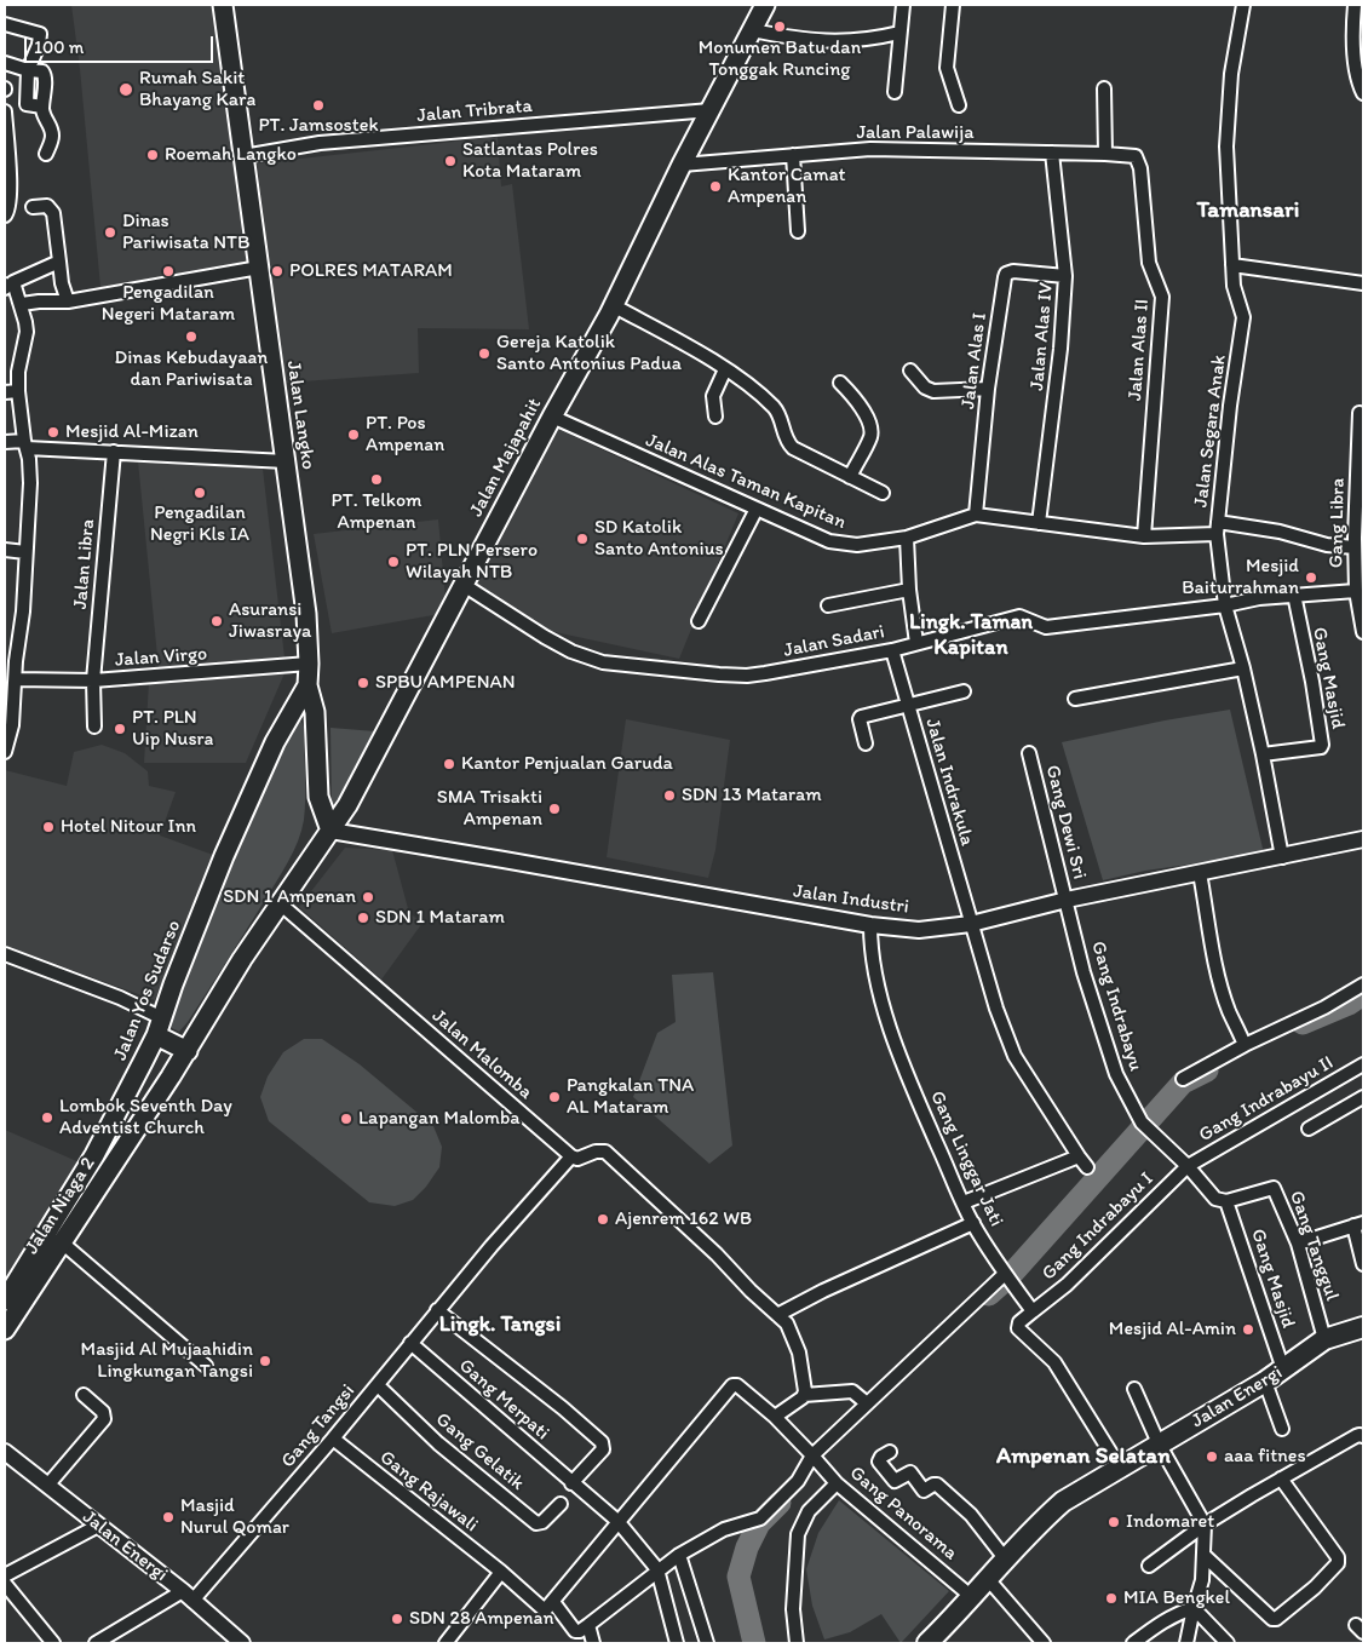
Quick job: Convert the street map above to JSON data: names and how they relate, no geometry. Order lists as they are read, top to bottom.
{
  "streets": {
    "highway": ["Jalan Energi"],
    "main road": [
      "Jalan Langko",
      "Jalan Majapahit",
      "Jalan Yos Sudarso",
      "Jalan Niaga 2"
    ],
    "street": [
      "Jalan Tribrata",
      "Jalan Palawija",
      "Jalan Alas IV",
      "Jalan Alas II",
      "Jalan Alas I",
      "Jalan Segara Anak",
      "Jalan Alas Taman Kapitan",
      "Gang Libra",
      "Jalan Libra",
      "Jalan Sadari",
      "Jalan Virgo",
      "Gang Masjid",
      "Jalan Indrakula",
      "Gang Dewi Sri",
      "Jalan Industri",
      "Gang Indrabayu",
      "Jalan Malomba",
      "Gang Indrabayu II",
      "Gang Linggar Jati",
      "Gang Indrabayu I",
      "Gang Tanggul",
      "Gang Merpati",
      "Gang Tangsi",
      "Gang Gelatik",
      "Gang Rajawali",
      "Gang Panorama"
    ]
  },
  "crossings": [
    ["Jalan Tribrata", "Jalan Langko"],
    ["Jalan Tribrata", "Jalan Majapahit"],
    ["Jalan Palawija", "Jalan Alas IV"],
    ["Jalan Palawija", "Jalan Alas II"],
    ["Jalan Palawija", "Jalan Majapahit"],
    ["Jalan Alas IV", "Jalan Alas I"],
    ["Jalan Alas IV", "Jalan Alas Taman Kapitan"],
    ["Jalan Alas II", "Jalan Alas Taman Kapitan"],
    ["Jalan Alas I", "Jalan Alas Taman Kapitan"],
    ["Jalan Langko", "Jalan Majapahit"],
    ["Jalan Langko", "Jalan Virgo"],
    ["Jalan Langko", "Jalan Industri"],
    ["Jalan Langko", "Jalan Yos Sudarso"],
    ["Jalan Segara Anak", "Jalan Alas Taman Kapitan"],
    ["Jalan Segara Anak", "Jalan Sadari"],
    ["Jalan Segara Anak", "Gang Masjid"],
    ["Jalan Segara Anak", "Jalan Industri"],
    ["Jalan Majapahit", "Jalan Alas Taman Kapitan"],
    ["Jalan Majapahit", "Jalan Sadari"],
    ["Jalan Majapahit", "Jalan Industri"],
    ["Jalan Libra", "Jalan Virgo"],
    ["Jalan Sadari", "Jalan Indrakula"],
    ["Gang Masjid", "Gang Indrabayu"],
    ["Gang Masjid", "Gang Tanggul"],
    ["Gang Masjid", "Jalan Energi"],
    ["Jalan Indrakula", "Jalan Industri"],
    ["Gang Dewi Sri", "Jalan Industri"],
    ["Gang Dewi Sri", "Gang Indrabayu"],
    ["Jalan Industri", "Gang Indrabayu"],
    ["Jalan Industri", "Gang Linggar Jati"],
    ["Gang Indrabayu", "Gang Indrabayu II"],
    ["Gang Indrabayu", "Gang Indrabayu I"],
    ["Gang Indrabayu", "Gang Tanggul"],
    ["Gang Indrabayu II", "Gang Indrabayu I"],
    ["Gang Linggar Jati", "Gang Indrabayu I"],
    ["Gang Tanggul", "Jalan Energi"],
    ["Jalan Energi", "Gang Tangsi"],
    ["Jalan Energi", "Gang Panorama"],
    ["Gang Merpati", "Gang Panorama"],
    ["Gang Tangsi", "Gang Gelatik"],
    ["Gang Tangsi", "Gang Rajawali"]
  ],
  "districts": [
    "Tamansari",
    "Lingk. Taman Kapitan",
    "Lingk. Tangsi",
    "Ampenan Selatan"
  ],
  "places": [
    "Monumen Batu dan Tonggak Runcing",
    "Rumah Sakit Bhayang Kara",
    "PT. Jamsostek",
    "Roemah Langko",
    "Satlantas Polres Kota Mataram",
    "Kantor Camat Ampenan",
    "Dinas Pariwisata NTB",
    "Pengadilan Negeri Mataram",
    "POLRES MATARAM",
    "Dinas Kebudayaan dan Pariwisata",
    "Gereja Katolik Santo Antonius Padua",
    "Mesjid Al-Mizan",
    "PT. Pos Ampenan",
    "PT. Telkom Ampenan",
    "Pengadilan Negri Kls IA",
    "SD Katolik Santo Antonius",
    "PT. PLN Persero Wilayah NTB",
    "Mesjid Baiturrahman",
    "Asuransi Jiwasraya",
    "SPBU AMPENAN",
    "PT. PLN Uip Nusra",
    "Kantor Penjualan Garuda",
    "SDN 13 Mataram",
    "SMA Trisakti Ampenan",
    "Hotel Nitour Inn",
    "SDN 1 Ampenan",
    "SDN 1 Mataram",
    "Pangkalan TNA AL Mataram",
    "Lombok Seventh Day Adventist Church",
    "Lapangan Malomba",
    "Ajenrem 162 WB",
    "Mesjid Al-Amin",
    "Masjid Al Mujaahidin Lingkungan Tangsi",
    "aaa fitnes",
    "Masjid Nurul Qomar",
    "Indomaret",
    "MIA Bengkel",
    "SDN 28 Ampenan"
  ],
  "scale_bar": "100 m"
}
